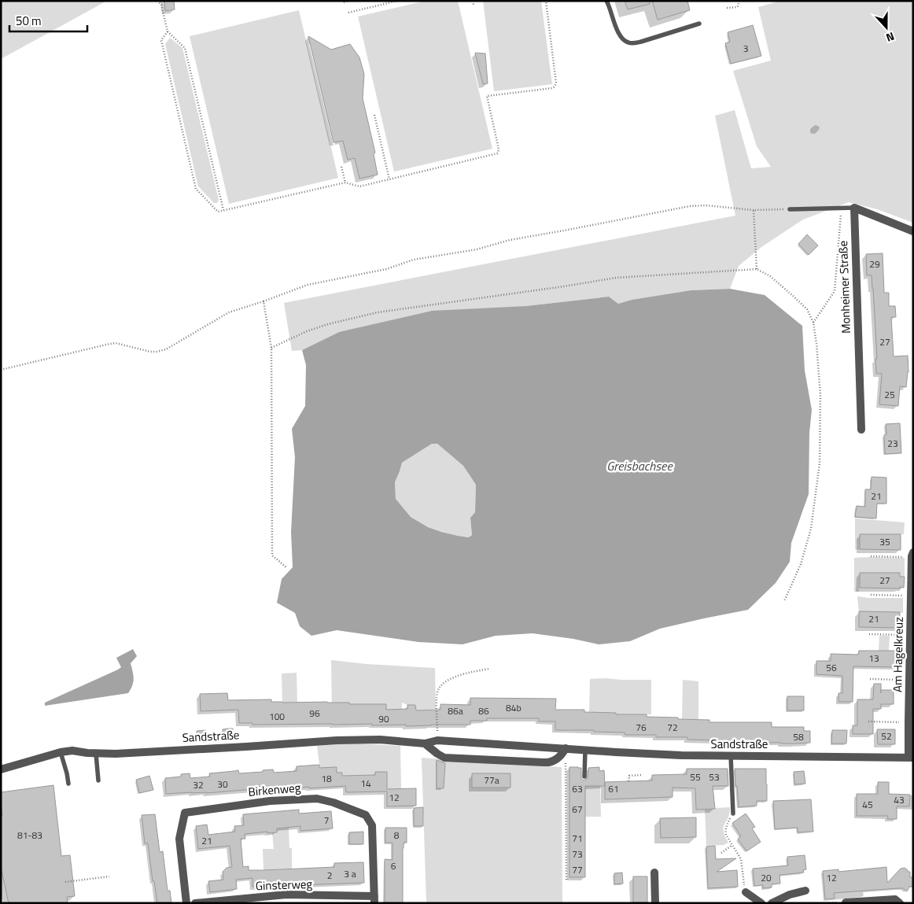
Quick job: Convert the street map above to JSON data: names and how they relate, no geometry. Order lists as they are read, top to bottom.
{
  "streets": {
    "street": [
      "Monheimer Straße",
      "Am Hagelkreuz",
      "Sandstraße",
      "Birkenweg",
      "Ginsterweg"
    ]
  },
  "crossings": [
    ["Am Hagelkreuz", "Sandstraße"],
    ["Birkenweg", "Ginsterweg"]
  ],
  "water": ["Greisbachsee"],
  "house_numbers": [
    "3",
    "29",
    "27",
    "25",
    "23",
    "21",
    "35",
    "27",
    "21",
    "13",
    "56",
    "84b",
    "86a",
    "86",
    "96",
    "100",
    "90",
    "76",
    "72",
    "52",
    "58",
    "55",
    "53",
    "18",
    "77a",
    "14",
    "30",
    "32",
    "63",
    "61",
    "12",
    "43",
    "45",
    "67",
    "7",
    "81-83",
    "8",
    "71",
    "21",
    "73",
    "6",
    "77",
    "3 a",
    "2",
    "20",
    "12"
  ],
  "scale_bar": "50 m",
  "north": "bottom"
}
